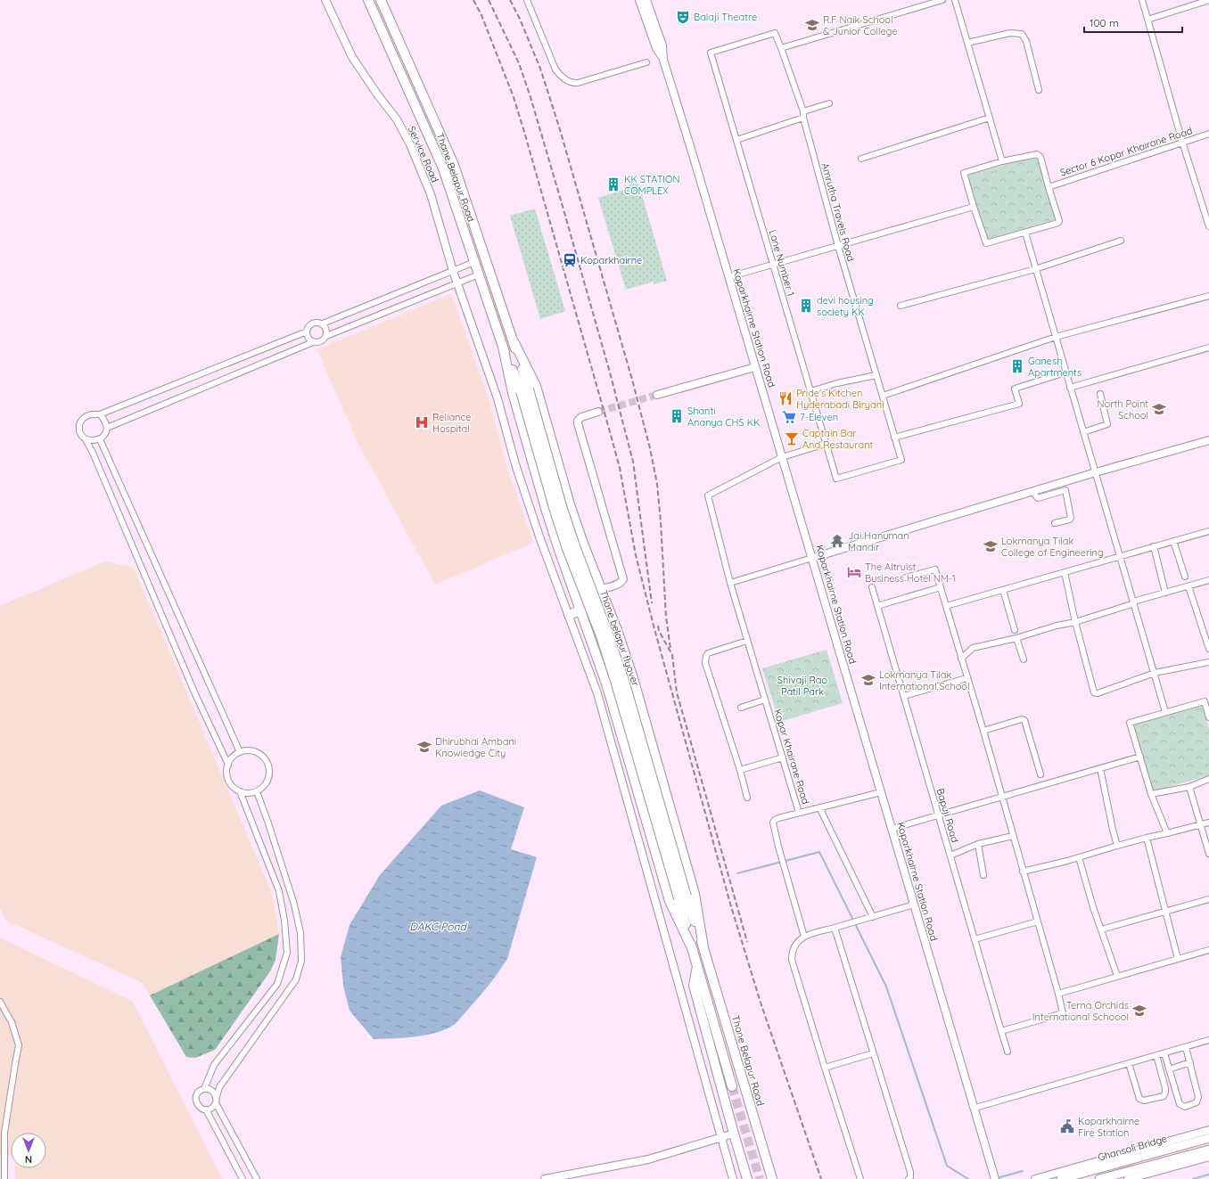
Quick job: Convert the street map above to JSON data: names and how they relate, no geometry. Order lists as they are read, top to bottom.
{
  "streets": {
    "main road": ["Thane Belapur Road", "Thane belapur flyover", "Ghansoli Bridge"],
    "street": [
      "Sector 6 Kopar Khairane Road",
      "Service Road",
      "Amrutha Travels Road",
      "Lane Number 1",
      "Koparkhairne Station Road",
      "Kopar Khairane Road",
      "Bapuji Road"
    ]
  },
  "crossings": [
    ["Amrutha Travels Road", "Lane Number 1"],
    ["Koparkhairne Station Road", "Kopar Khairane Road"]
  ],
  "water": ["DAKC Pond"],
  "parks": ["Shivaji Rao Patil Park"],
  "places": {
    "theatre": ["Balaji Theatre"],
    "school or university": [
      "R.F Naik School & Junior College",
      "North Point School",
      "Lokmanya Tilak College of Engineering",
      "Lokmanya Tilak International School",
      "Dhirubhai Ambani Knowledge City",
      "Terna Orchids International Schoool"
    ],
    "building": [
      "KK STATION COMPLEX",
      "devi housing society KK",
      "Ganesh Apartments",
      "Shanti Ananya CHS KK"
    ],
    "station": ["Koparkhairne"],
    "restaurant": ["Pride's Kitchen Hyderabadi Biryani"],
    "supermarket": ["7-Eleven"],
    "hospital": ["Reliance Hospital"],
    "bar": ["Captain Bar And Restaurant"],
    "temple": ["Jai Hanuman Mandir"],
    "hotel": ["The Altruist Business Hotel NM-1"],
    "public building": ["Koparkhairne Fire Station"]
  },
  "scale_bar": "100 m",
  "north": "bottom"
}
